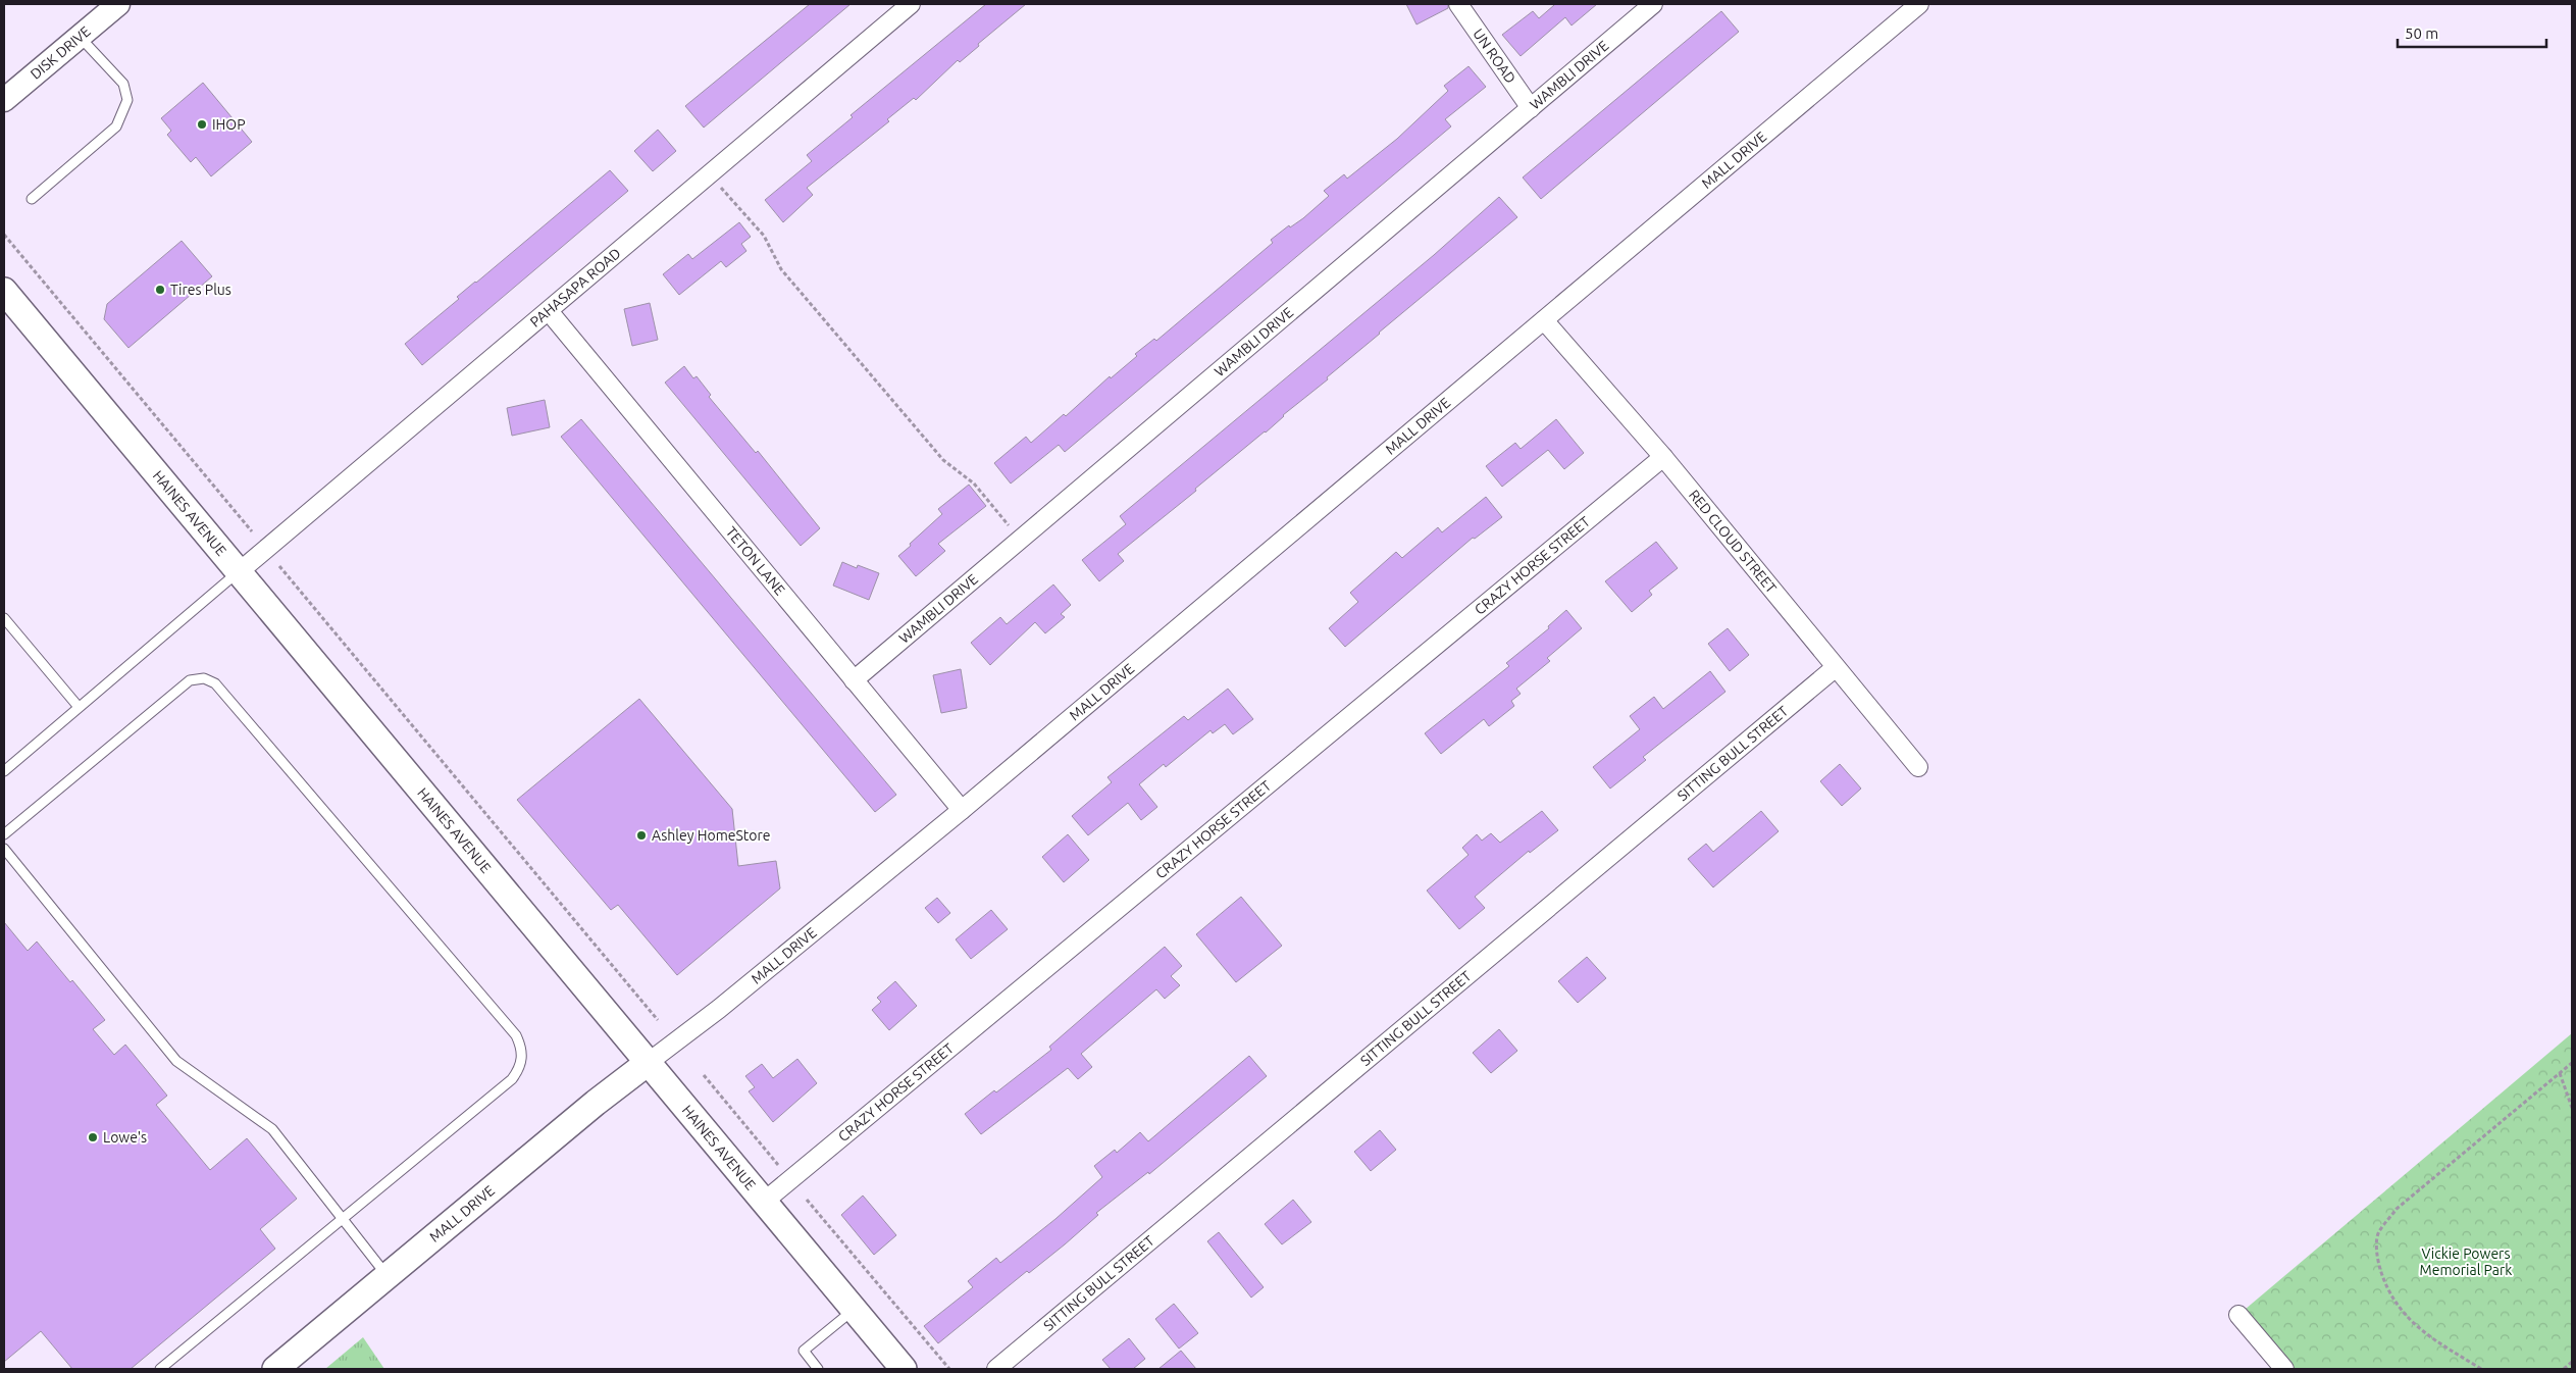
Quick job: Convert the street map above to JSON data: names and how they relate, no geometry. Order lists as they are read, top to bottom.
{
  "streets": {
    "main road": ["MALL DRIVE", "HAINES AVENUE"],
    "street": [
      "DISK DRIVE",
      "UN ROAD",
      "WAMBLI DRIVE",
      "PAHASAPA ROAD",
      "RED CLOUD STREET",
      "TETON LANE",
      "CRAZY HORSE STREET",
      "SITTING BULL STREET"
    ]
  },
  "crossings": [
    ["UN ROAD", "WAMBLI DRIVE"],
    ["WAMBLI DRIVE", "TETON LANE"],
    ["MALL DRIVE", "HAINES AVENUE"],
    ["MALL DRIVE", "RED CLOUD STREET"],
    ["MALL DRIVE", "TETON LANE"],
    ["PAHASAPA ROAD", "HAINES AVENUE"],
    ["PAHASAPA ROAD", "TETON LANE"],
    ["HAINES AVENUE", "CRAZY HORSE STREET"],
    ["RED CLOUD STREET", "CRAZY HORSE STREET"],
    ["RED CLOUD STREET", "SITTING BULL STREET"]
  ],
  "parks": ["Vickie Powers Memorial Park"],
  "places": [
    "IHOP",
    "Tires Plus",
    "Ashley HomeStore",
    "Lowe's"
  ],
  "scale_bar": "50 m"
}
